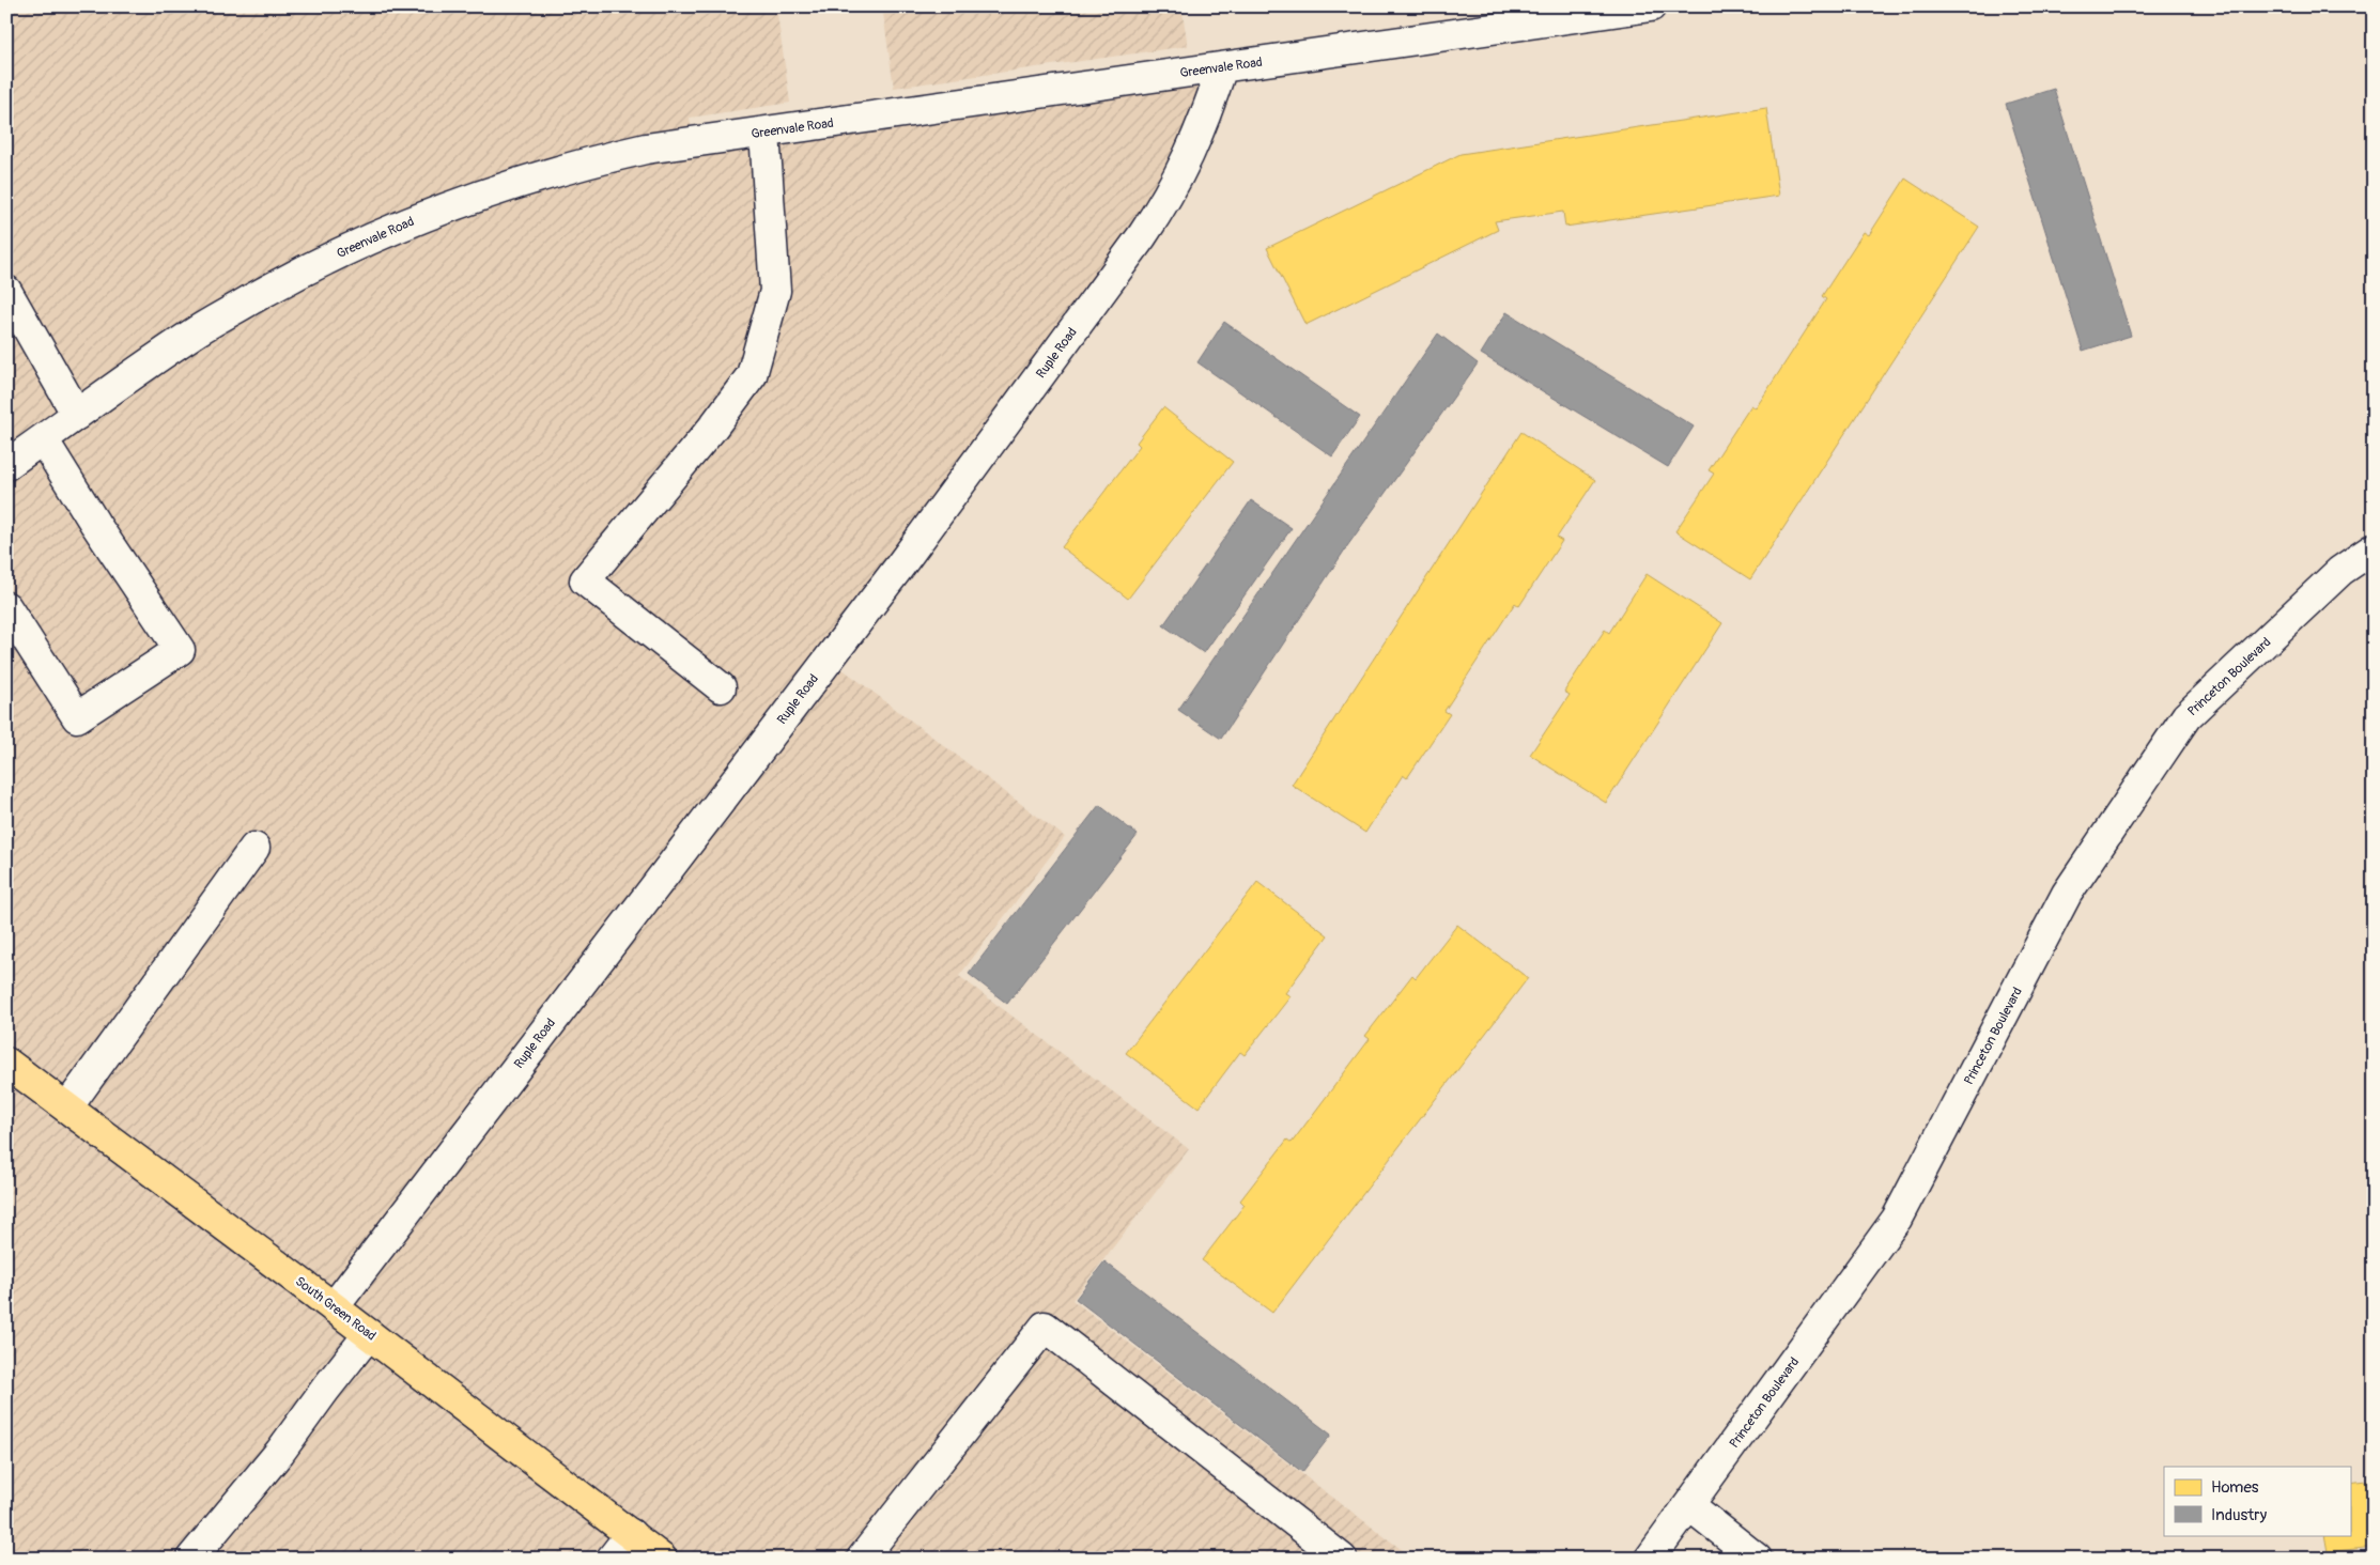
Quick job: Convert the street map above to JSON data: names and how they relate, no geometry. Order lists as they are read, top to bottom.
{
  "streets": {
    "main road": ["South Green Road"],
    "street": ["Greenvale Road", "Ruple Road", "Princeton Boulevard"]
  },
  "crossings": [
    ["Greenvale Road", "Ruple Road"],
    ["Ruple Road", "South Green Road"]
  ],
  "legend": ["Homes", "Industry"]
}
